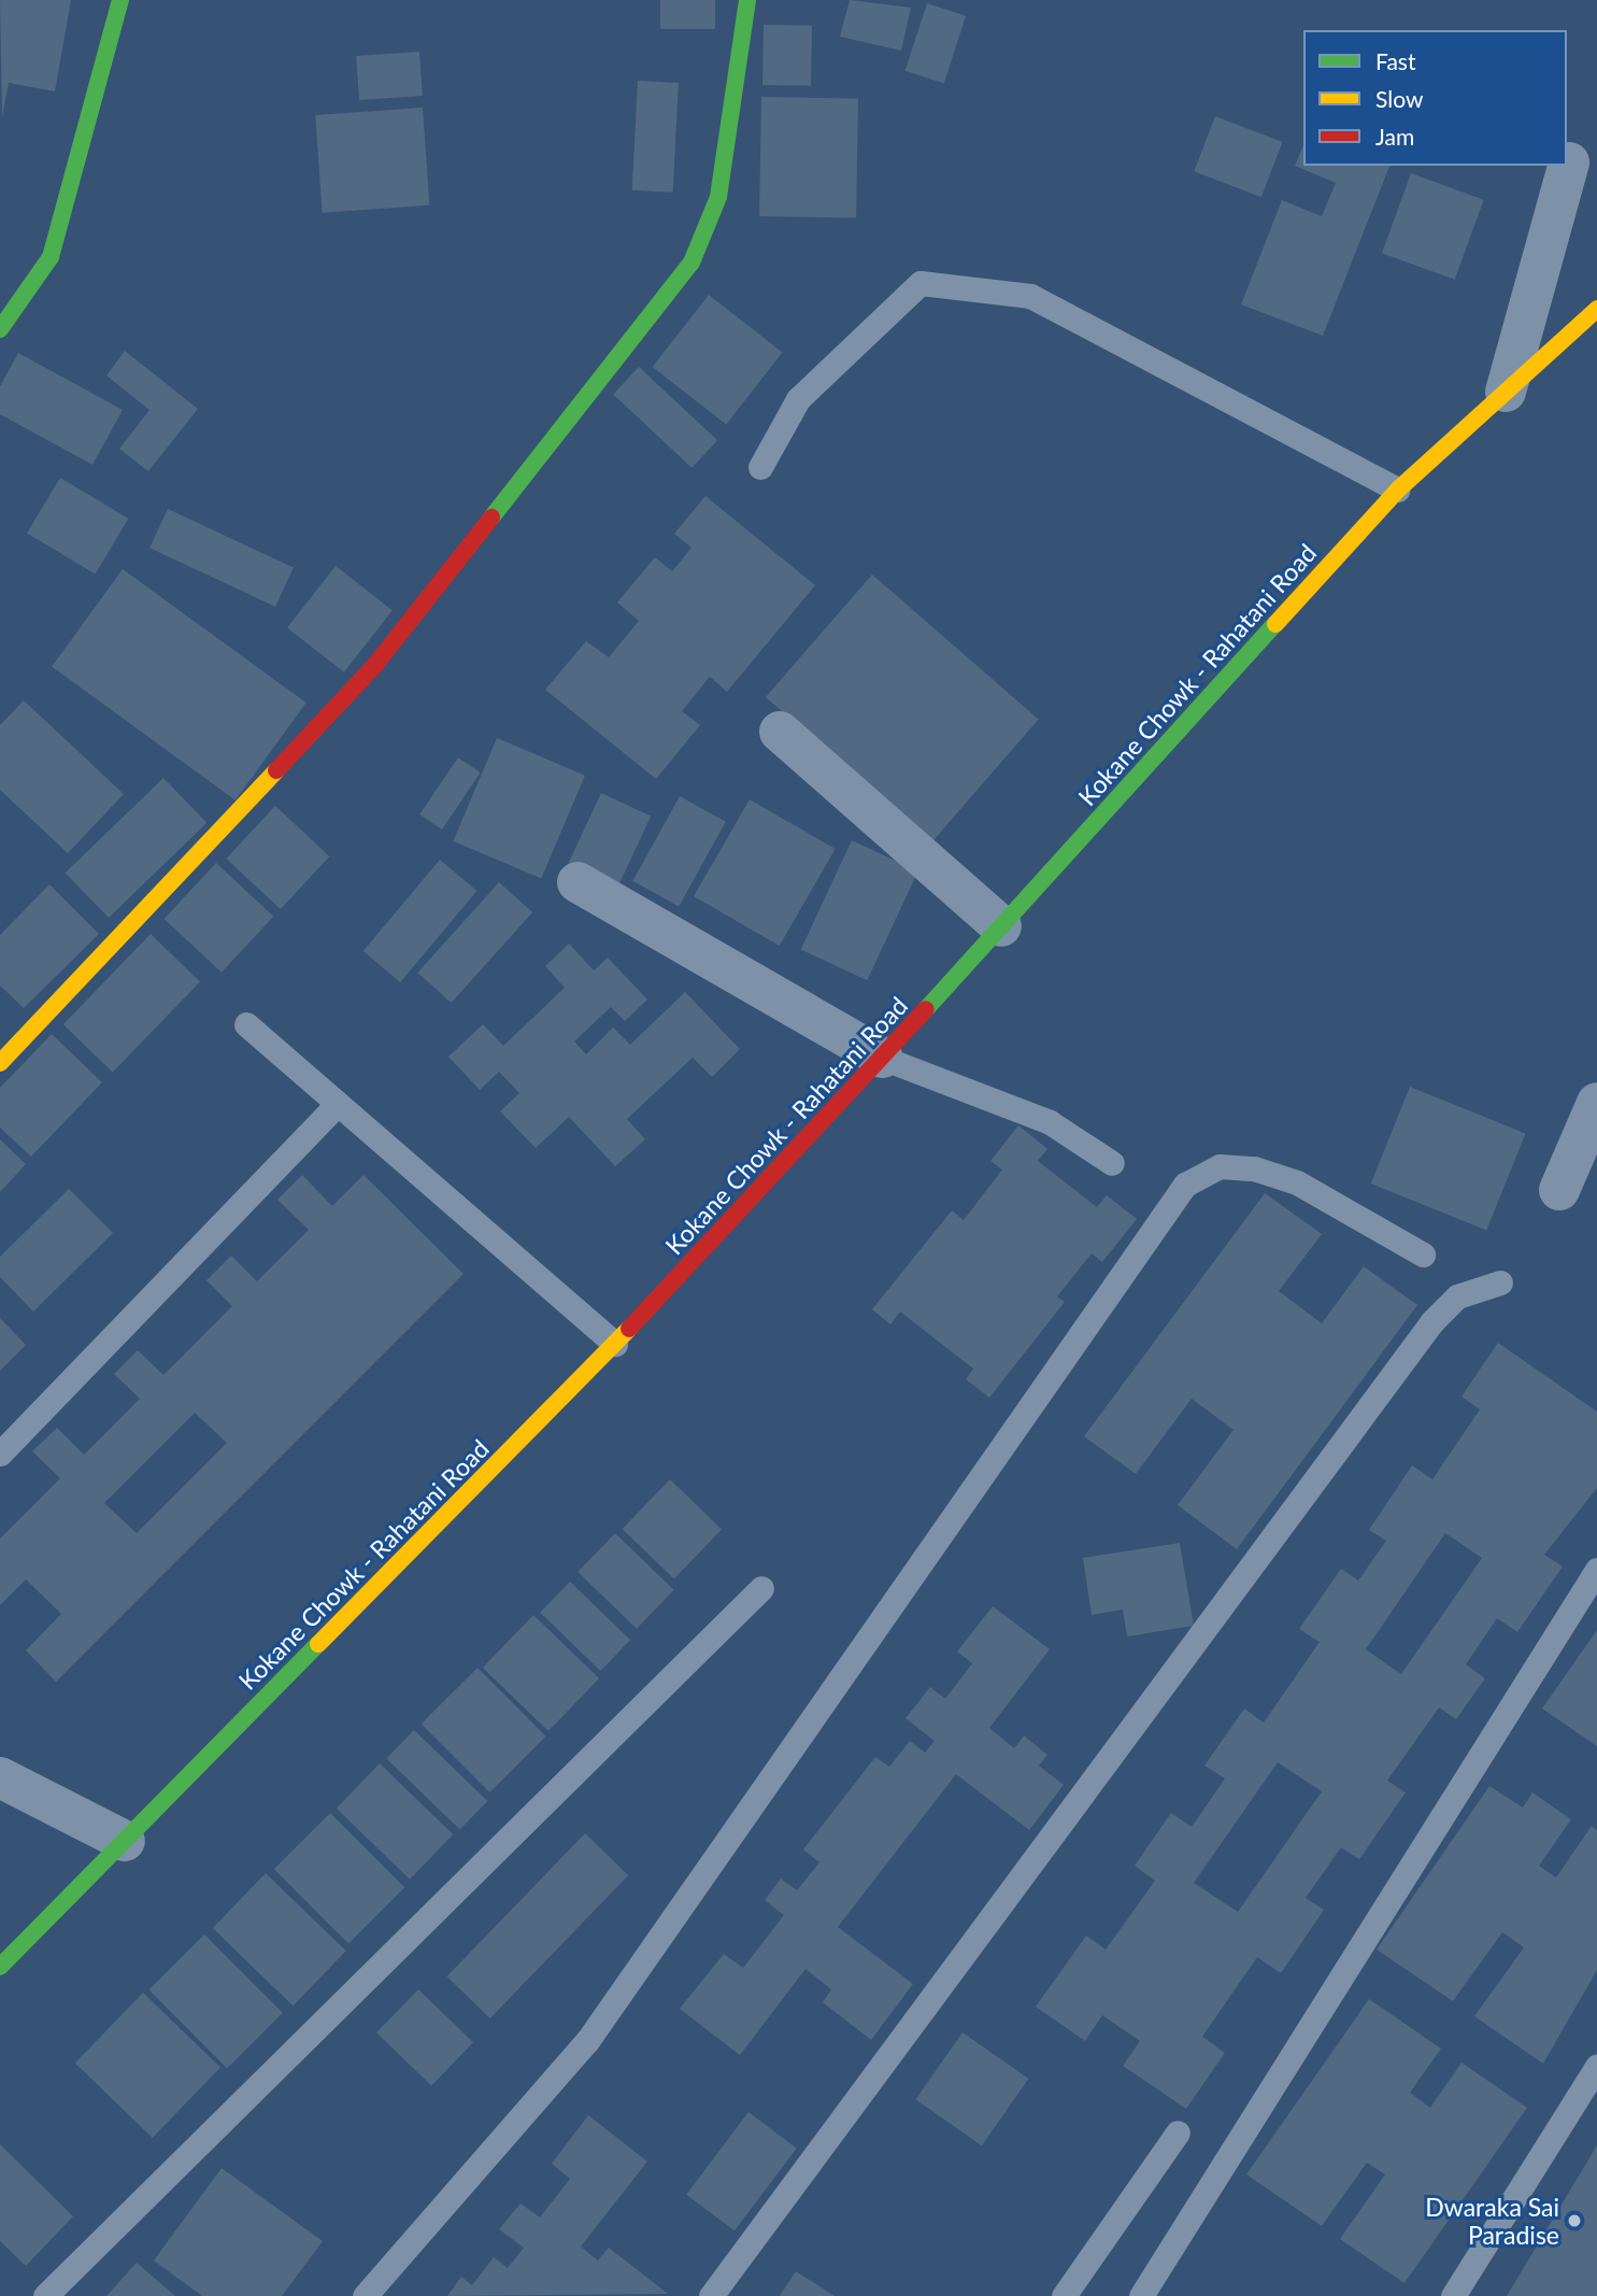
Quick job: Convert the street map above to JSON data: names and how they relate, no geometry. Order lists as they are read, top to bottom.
{
  "streets": {
    "street": ["Kokane Chowk - Rahatani Road"]
  },
  "places": ["Dwaraka Sai Paradise"],
  "legend": ["Fast", "Slow", "Jam"]
}
